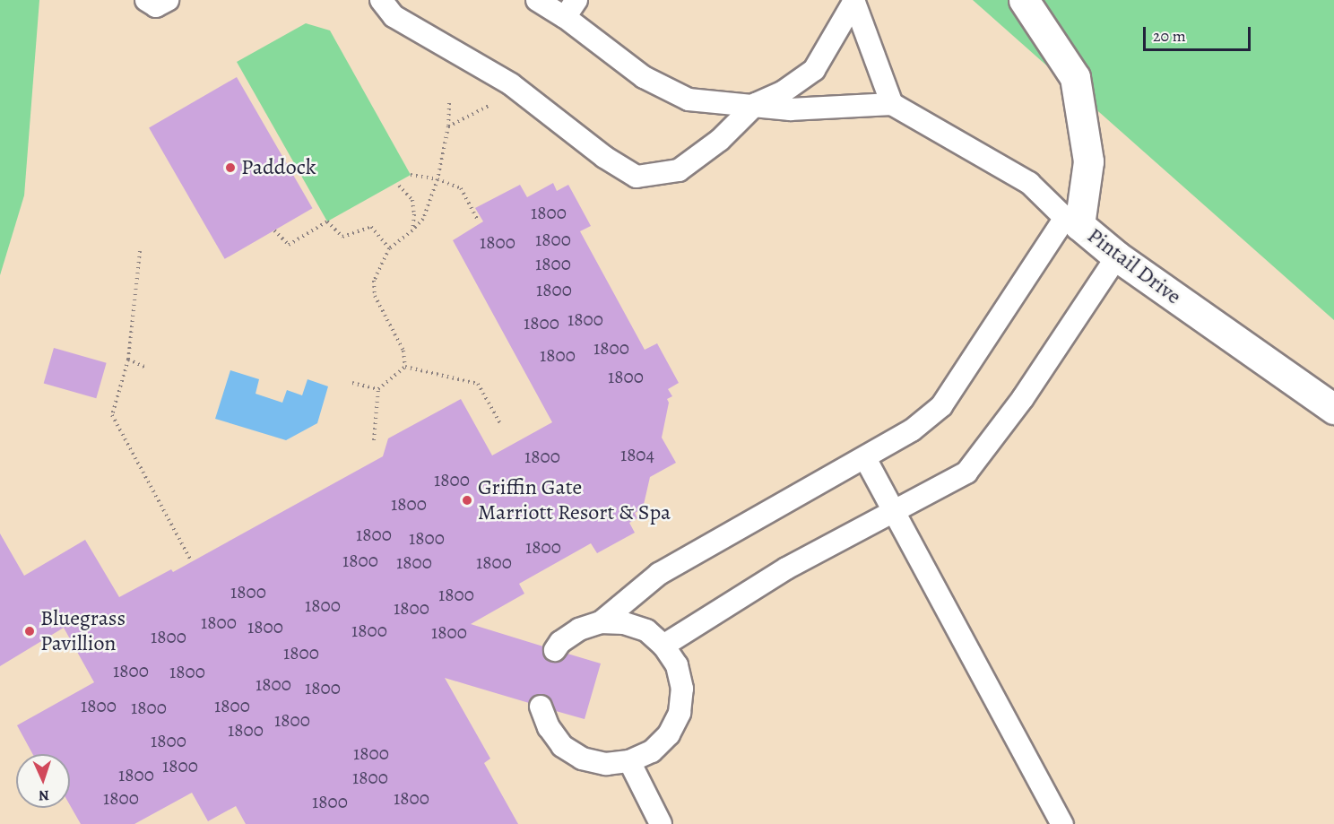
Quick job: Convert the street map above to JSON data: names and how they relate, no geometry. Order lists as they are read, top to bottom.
{
  "streets": {
    "street": ["Pintail Drive"]
  },
  "places": ["Paddock", "Griffin Gate Marriott Resort & Spa", "Bluegrass Pavillion"],
  "house_numbers": [
    "1800",
    "1800",
    "1800",
    "1800",
    "1800",
    "1800",
    "1800",
    "1800",
    "1800",
    "1800",
    "1804",
    "1800",
    "1800",
    "1800",
    "1800",
    "1800",
    "1800",
    "1800",
    "1800",
    "1800",
    "1800",
    "1800",
    "1800",
    "1800",
    "1800",
    "1800",
    "1800",
    "1800",
    "1800",
    "1800",
    "1800",
    "1800",
    "1800",
    "1800",
    "1800",
    "1800",
    "1800",
    "1800",
    "1800",
    "1800",
    "1800",
    "1800",
    "1800",
    "1800",
    "1800",
    "1800",
    "1800"
  ],
  "scale_bar": "20 m",
  "north": "bottom"
}
